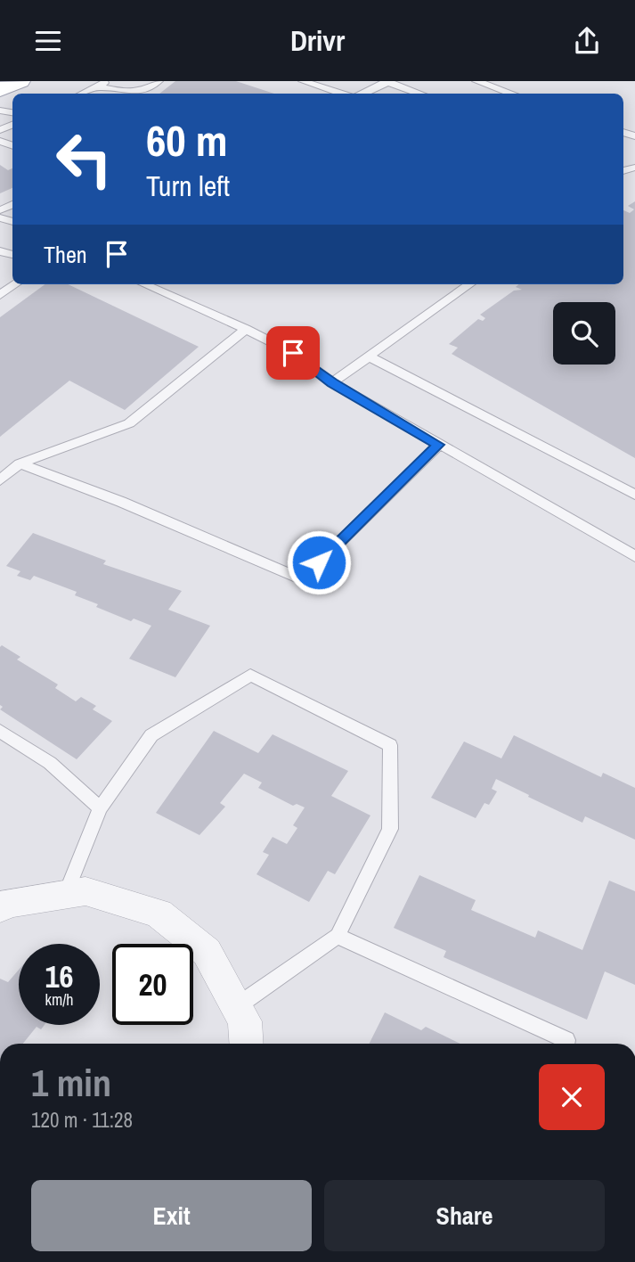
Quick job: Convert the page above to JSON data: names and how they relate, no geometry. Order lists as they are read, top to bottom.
{
  "page": {
    "header": "Drivr",
    "turn": ["60 m", "Turn left"],
    "then": "Then",
    "speed": "16 km/h",
    "limit": "20",
    "heading": ["1 min", "120 m · 11:28"],
    "buttons": ["Exit", "Share"]
  }
}
